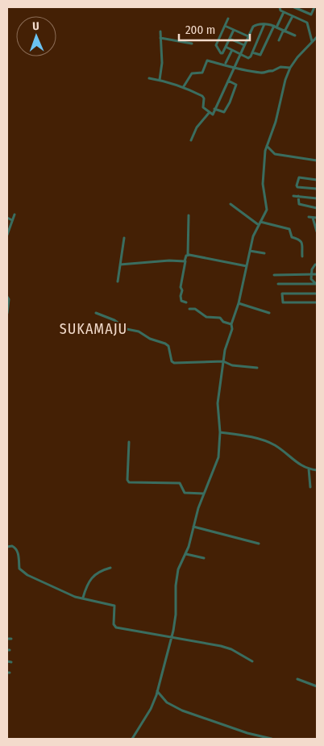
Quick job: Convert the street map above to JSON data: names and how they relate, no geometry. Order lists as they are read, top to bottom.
{
  "districts": ["SUKAMAJU"],
  "scale_bar": "200 m",
  "north": "top"
}
